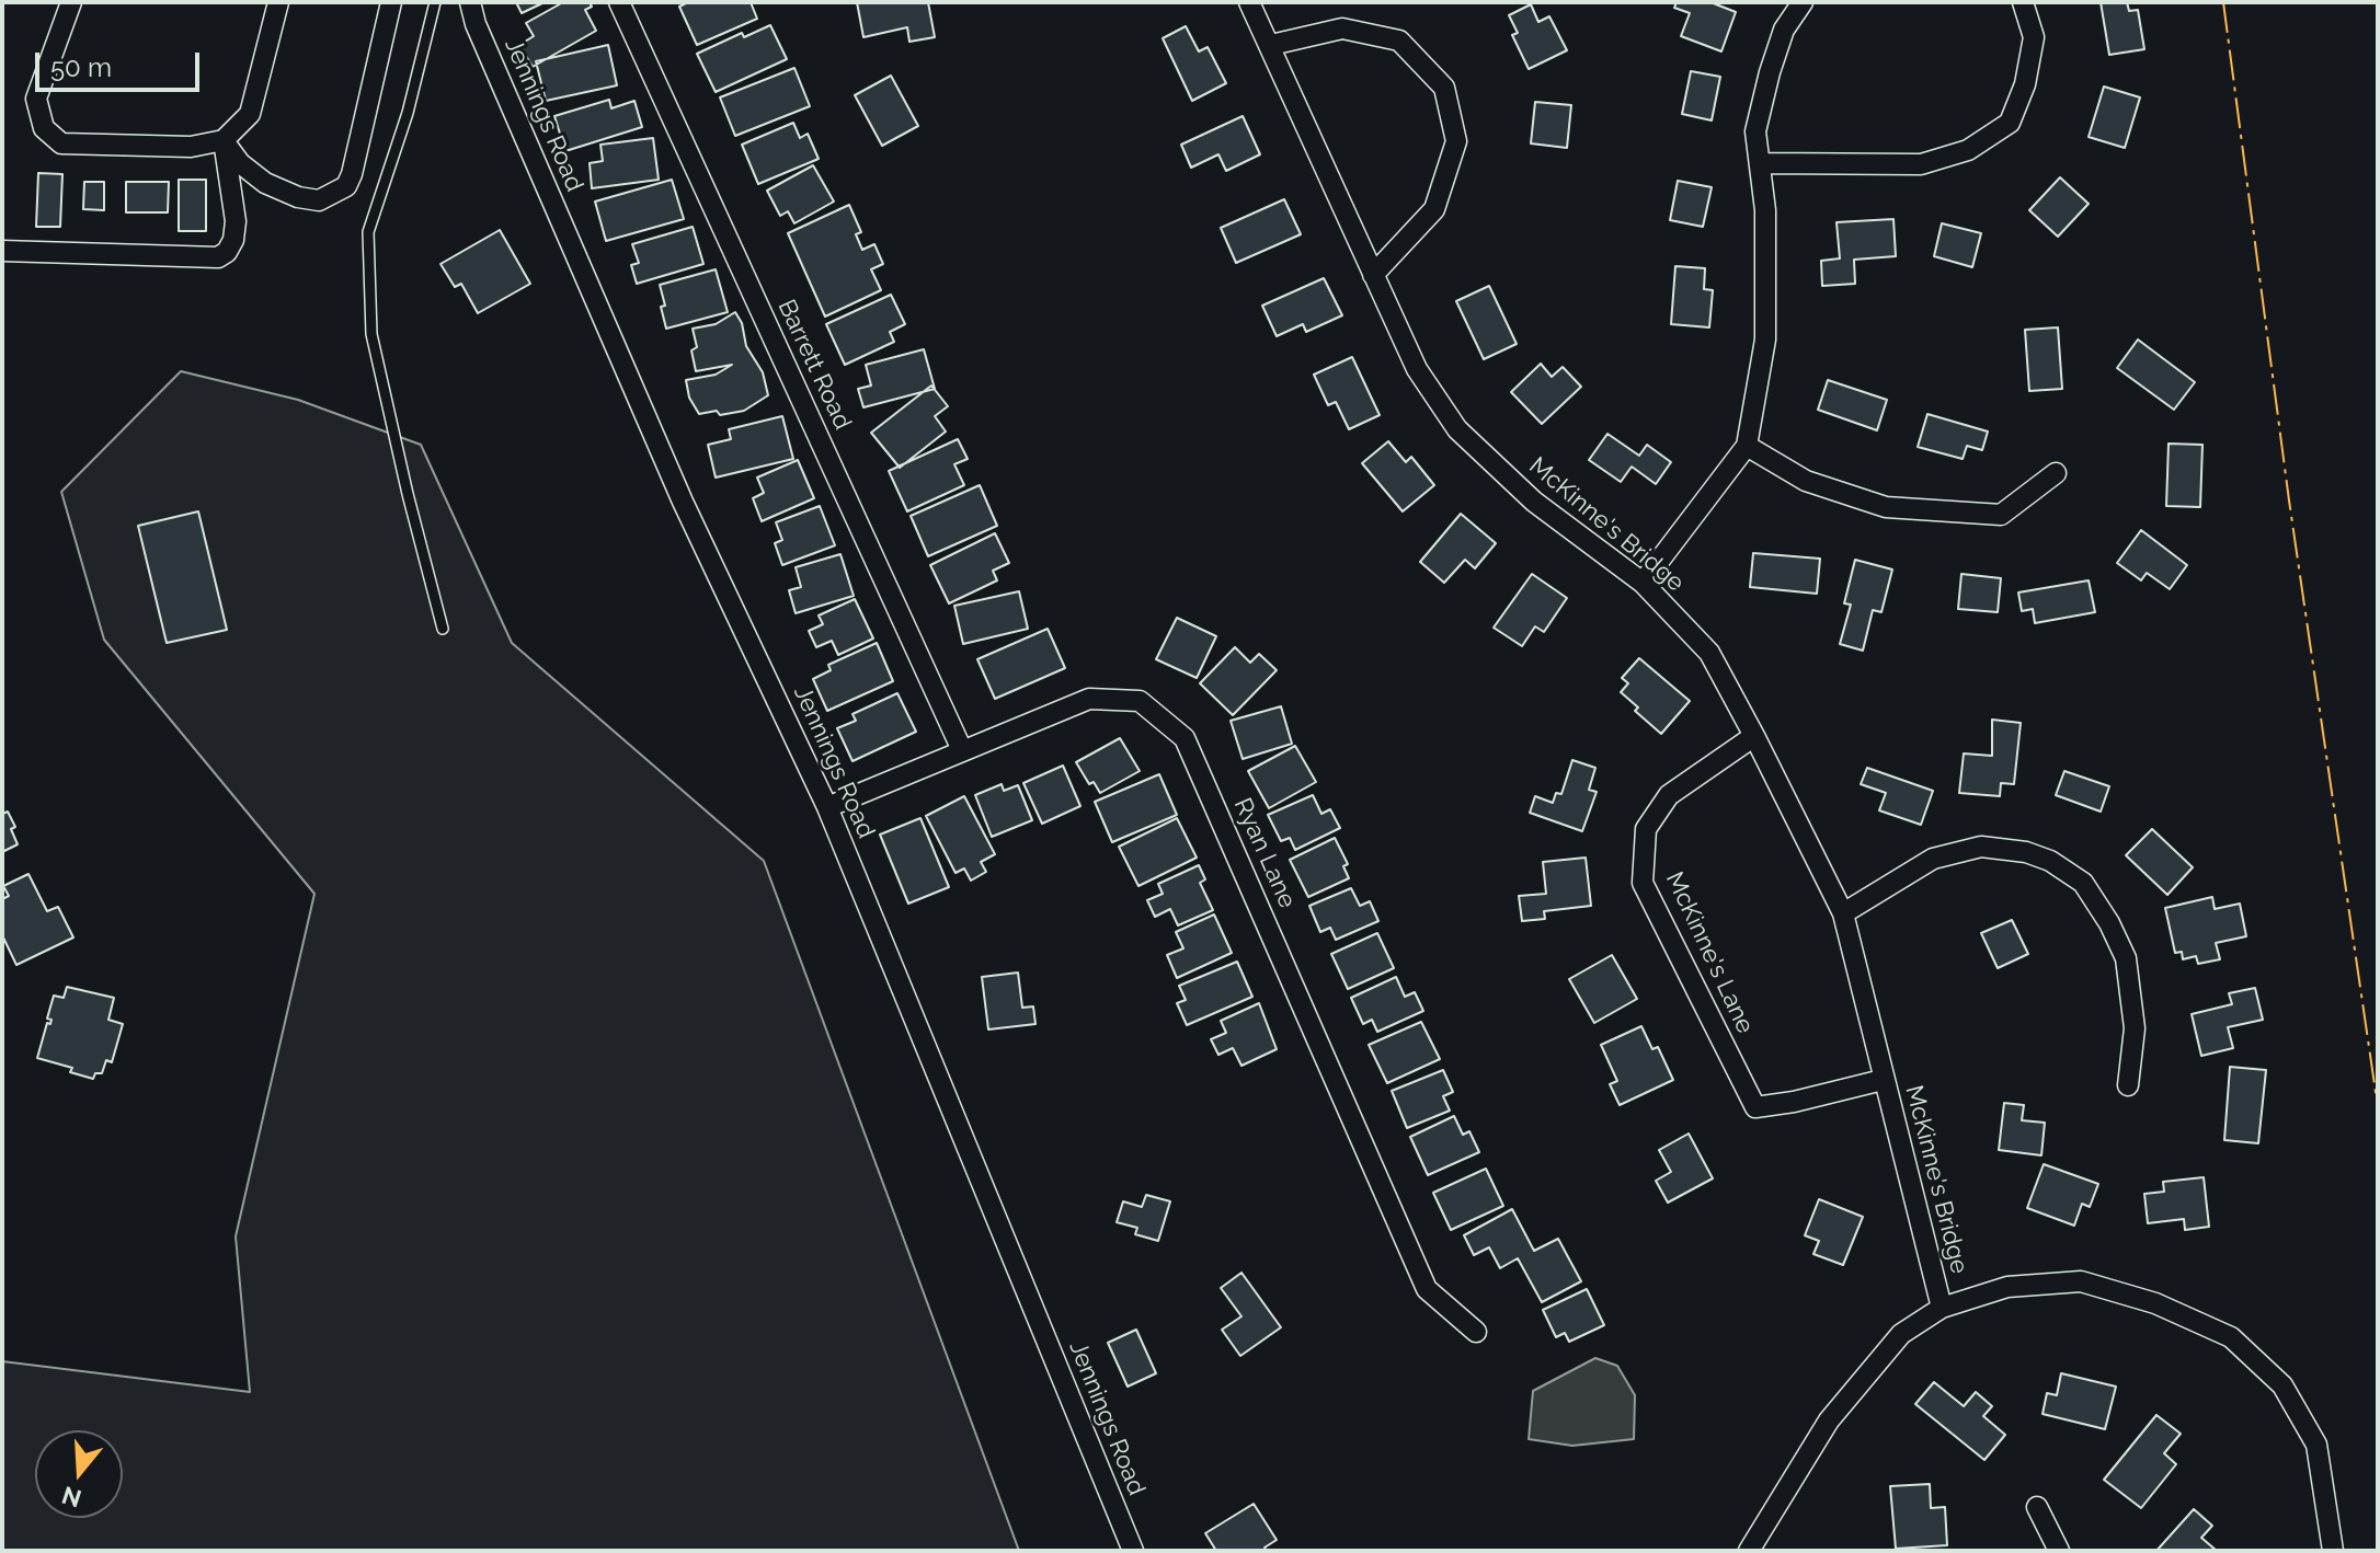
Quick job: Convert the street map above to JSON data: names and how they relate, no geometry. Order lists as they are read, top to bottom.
{
  "streets": {
    "street": [
      "Jennings Road",
      "Barrett Road",
      "McKinne's Bridge",
      "Ryan Lane",
      "McKinne's Lane"
    ]
  },
  "crossings": [
    ["Jennings Road", "Ryan Lane"],
    ["Barrett Road", "Ryan Lane"],
    ["McKinne's Bridge", "McKinne's Lane"]
  ],
  "scale_bar": "50 m",
  "north": "bottom"
}
